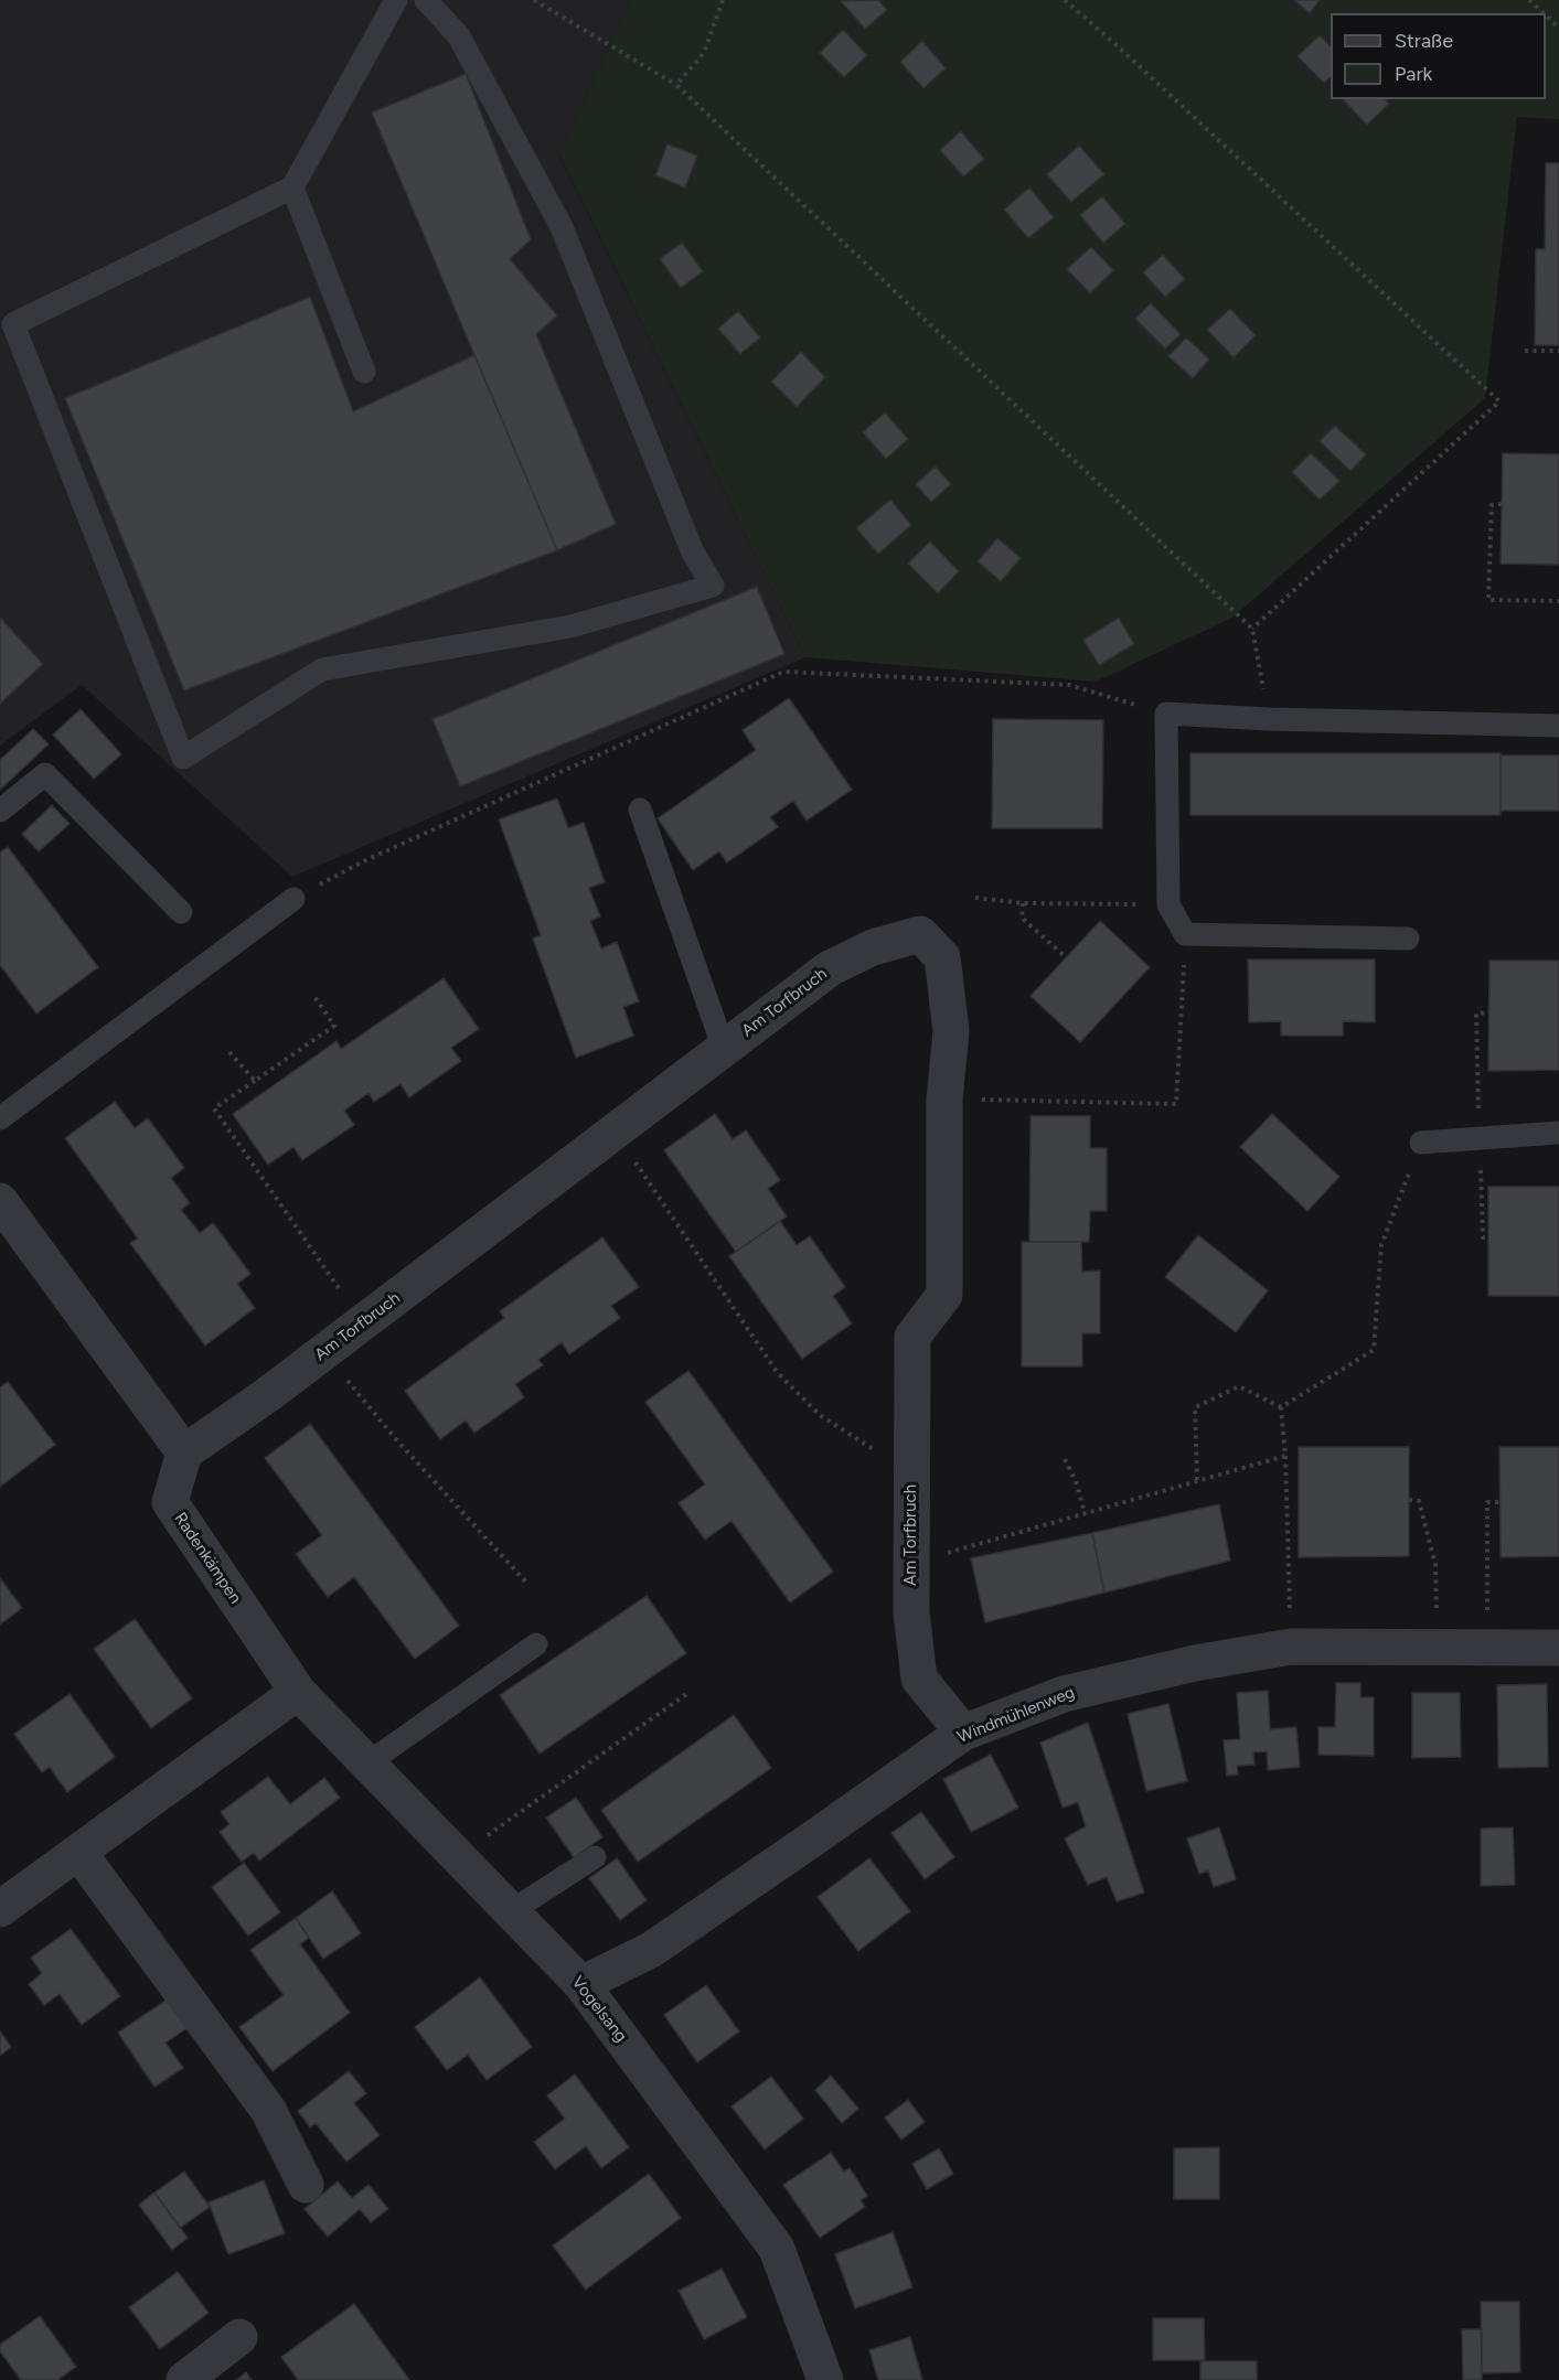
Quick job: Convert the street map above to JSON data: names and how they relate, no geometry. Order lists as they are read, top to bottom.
{
  "streets": {
    "street": [
      "Am Torfbruch",
      "Radenkämpen",
      "Windmühlenweg",
      "Vogelsang"
    ]
  },
  "crossings": [
    ["Am Torfbruch", "Radenkämpen"],
    ["Am Torfbruch", "Windmühlenweg"],
    ["Radenkämpen", "Vogelsang"],
    ["Windmühlenweg", "Vogelsang"]
  ],
  "legend": ["Straße", "Park"]
}
